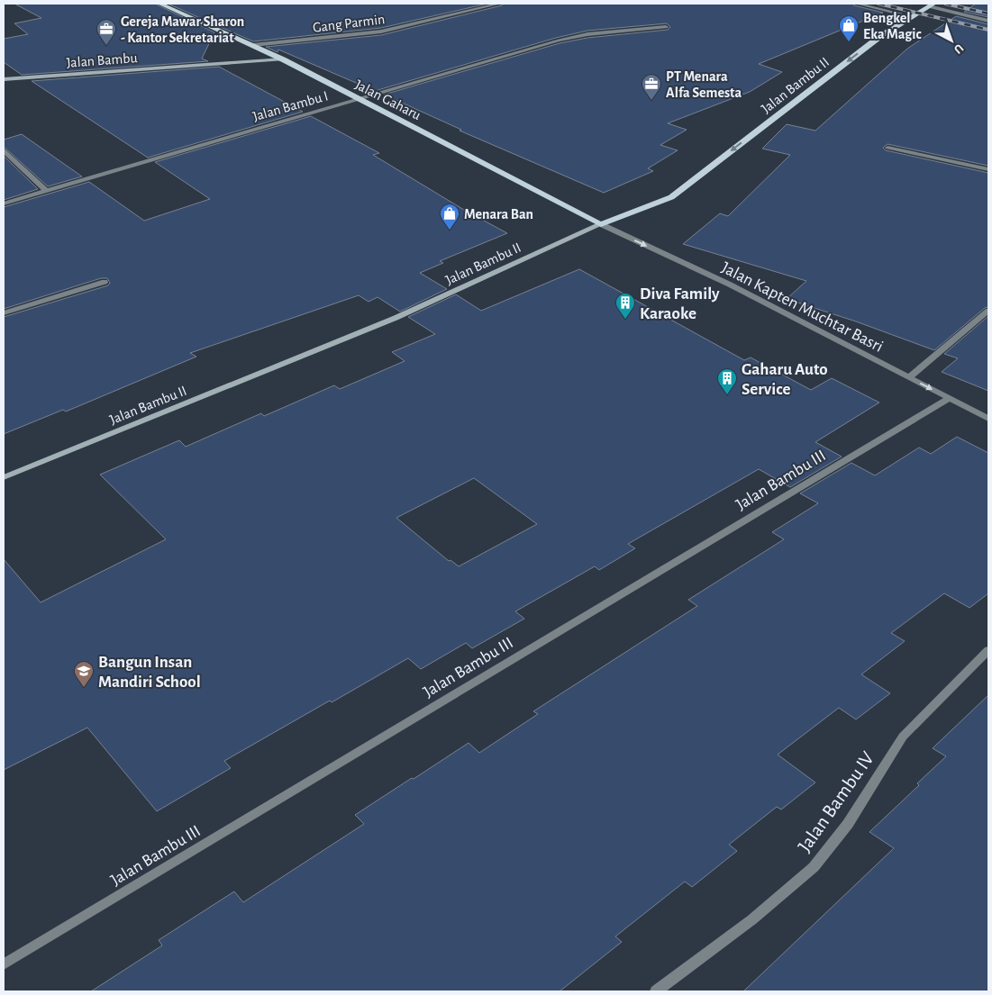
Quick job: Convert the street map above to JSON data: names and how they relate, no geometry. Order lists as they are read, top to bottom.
{
  "streets": {
    "main road": ["Jalan Bambu II", "Jalan Gaharu"],
    "street": [
      "Gang Parmin",
      "Jalan Bambu",
      "Jalan Bambu I",
      "Jalan Kapten Muchtar Basri",
      "Jalan Bambu III",
      "Jalan Bambu IV"
    ]
  },
  "crossings": [
    ["Gang Parmin", "Jalan Gaharu"],
    ["Jalan Bambu", "Jalan Gaharu"],
    ["Jalan Bambu II", "Jalan Gaharu"],
    ["Jalan Bambu II", "Jalan Kapten Muchtar Basri"],
    ["Jalan Gaharu", "Jalan Bambu I"],
    ["Jalan Gaharu", "Jalan Kapten Muchtar Basri"],
    ["Jalan Kapten Muchtar Basri", "Jalan Bambu III"]
  ],
  "one_way": ["Jalan Bambu II", "Jalan Kapten Muchtar Basri"],
  "places": {
    "shop": ["Bengkel Eka Magic", "Menara Ban"],
    "office": ["Gereja Mawar Sharon - Kantor Sekretariat", "PT Menara Alfa Semesta"],
    "building": ["Diva Family Karaoke", "Gaharu Auto Service"],
    "school or university": ["Bangun Insan Mandiri School"]
  },
  "north": "bottom right"
}
